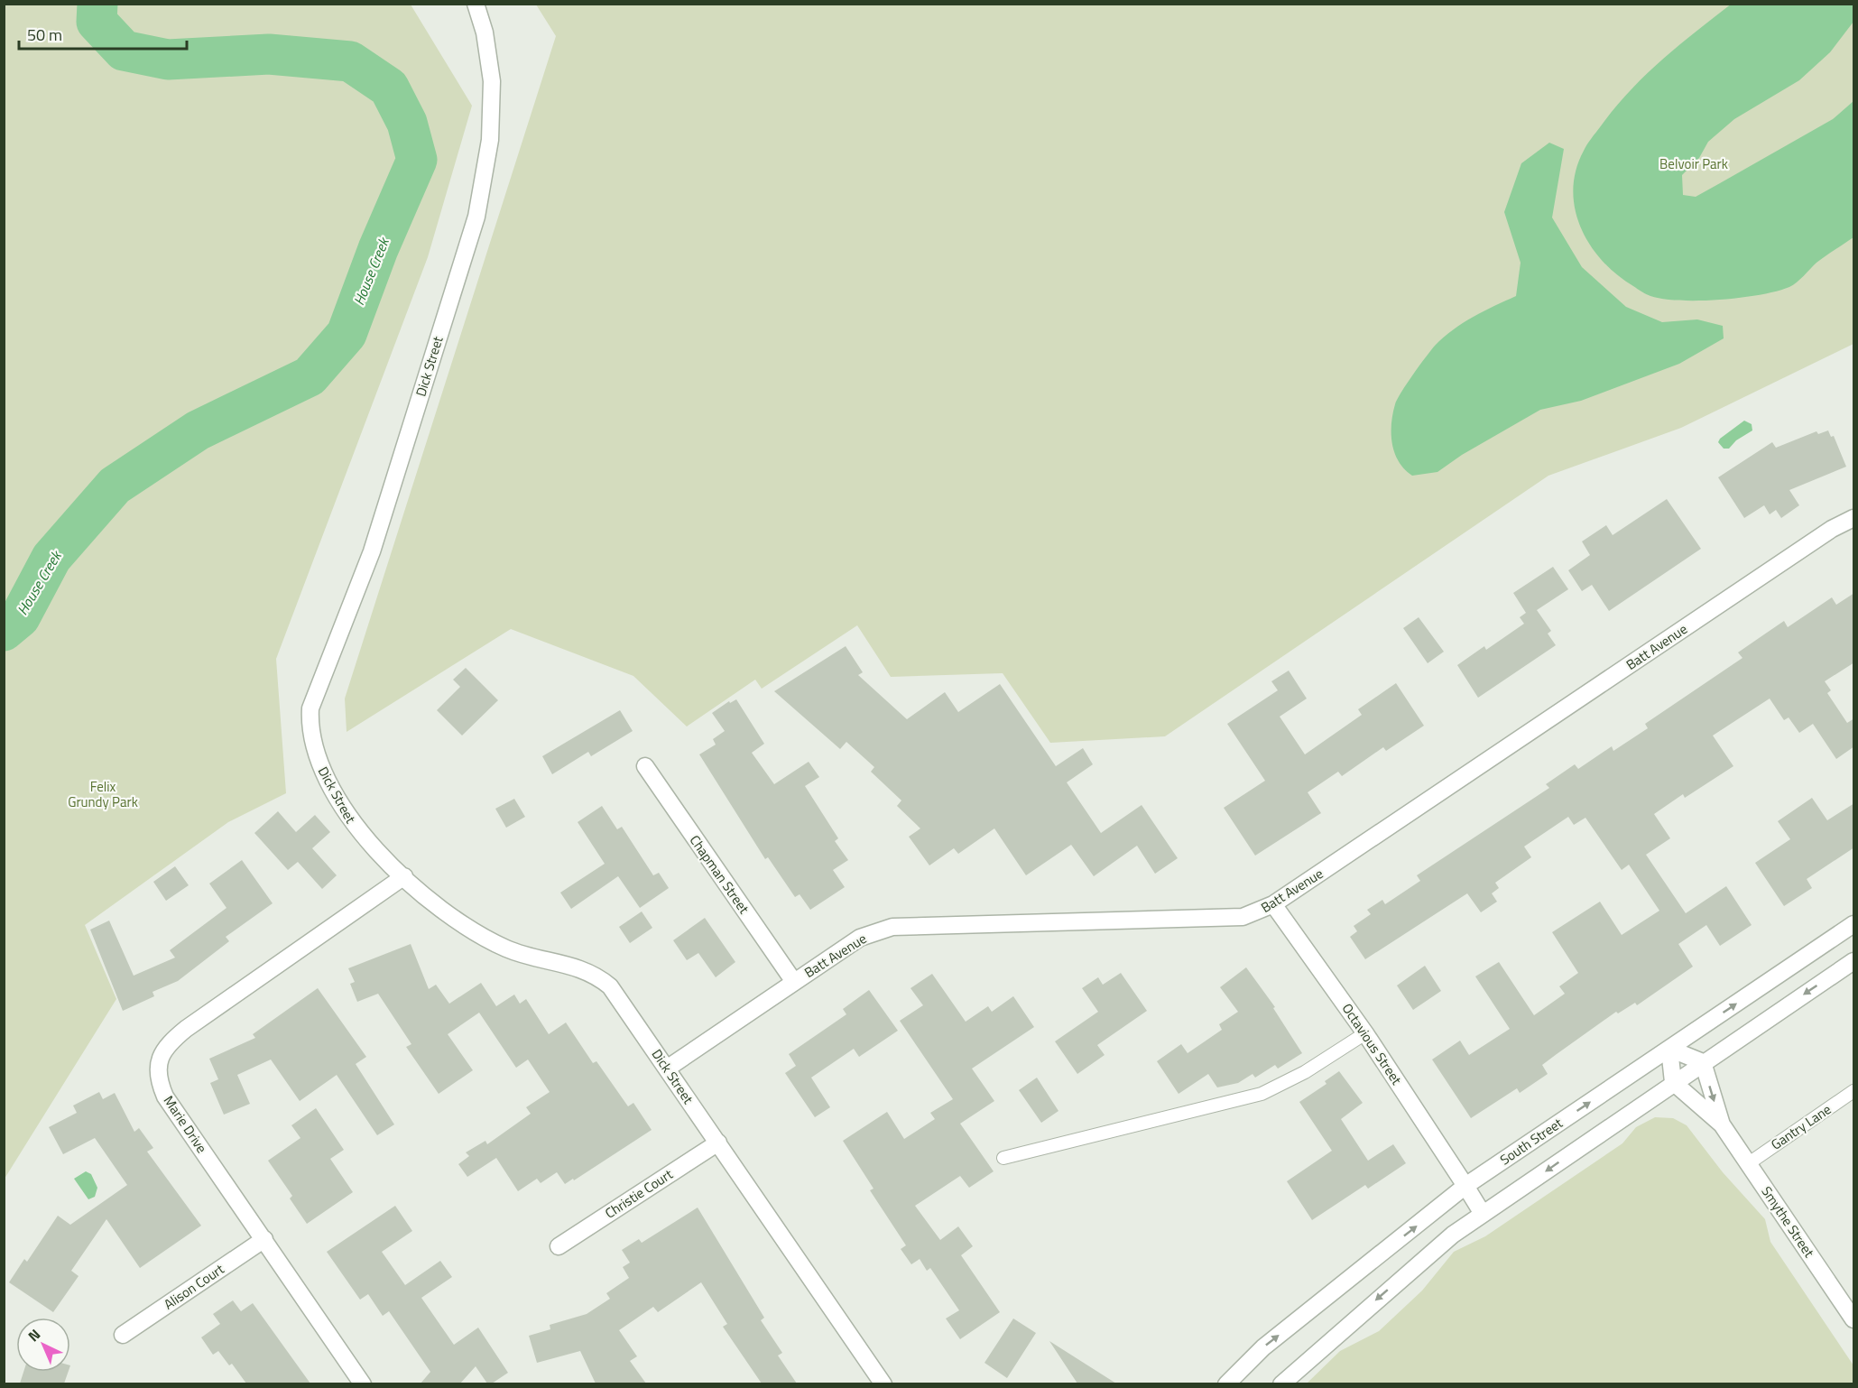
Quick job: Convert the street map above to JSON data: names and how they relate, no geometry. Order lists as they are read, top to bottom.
{
  "streets": {
    "street": [
      "Dick Street",
      "Batt Avenue",
      "Chapman Street",
      "Octavious Street",
      "Marie Drive",
      "South Street",
      "Christie Court",
      "Smythe Street",
      "Alison Court"
    ],
    "lane": ["Gantry Lane"]
  },
  "crossings": [
    ["Dick Street", "Batt Avenue"],
    ["Dick Street", "Marie Drive"],
    ["Dick Street", "Christie Court"],
    ["Batt Avenue", "Chapman Street"],
    ["Batt Avenue", "Octavious Street"],
    ["Octavious Street", "South Street"],
    ["Marie Drive", "Alison Court"],
    ["Gantry Lane", "Smythe Street"]
  ],
  "water": ["House Creek"],
  "parks": ["Belvoir Park", "Felix Grundy Park"],
  "scale_bar": "50 m",
  "north": "top left"
}
